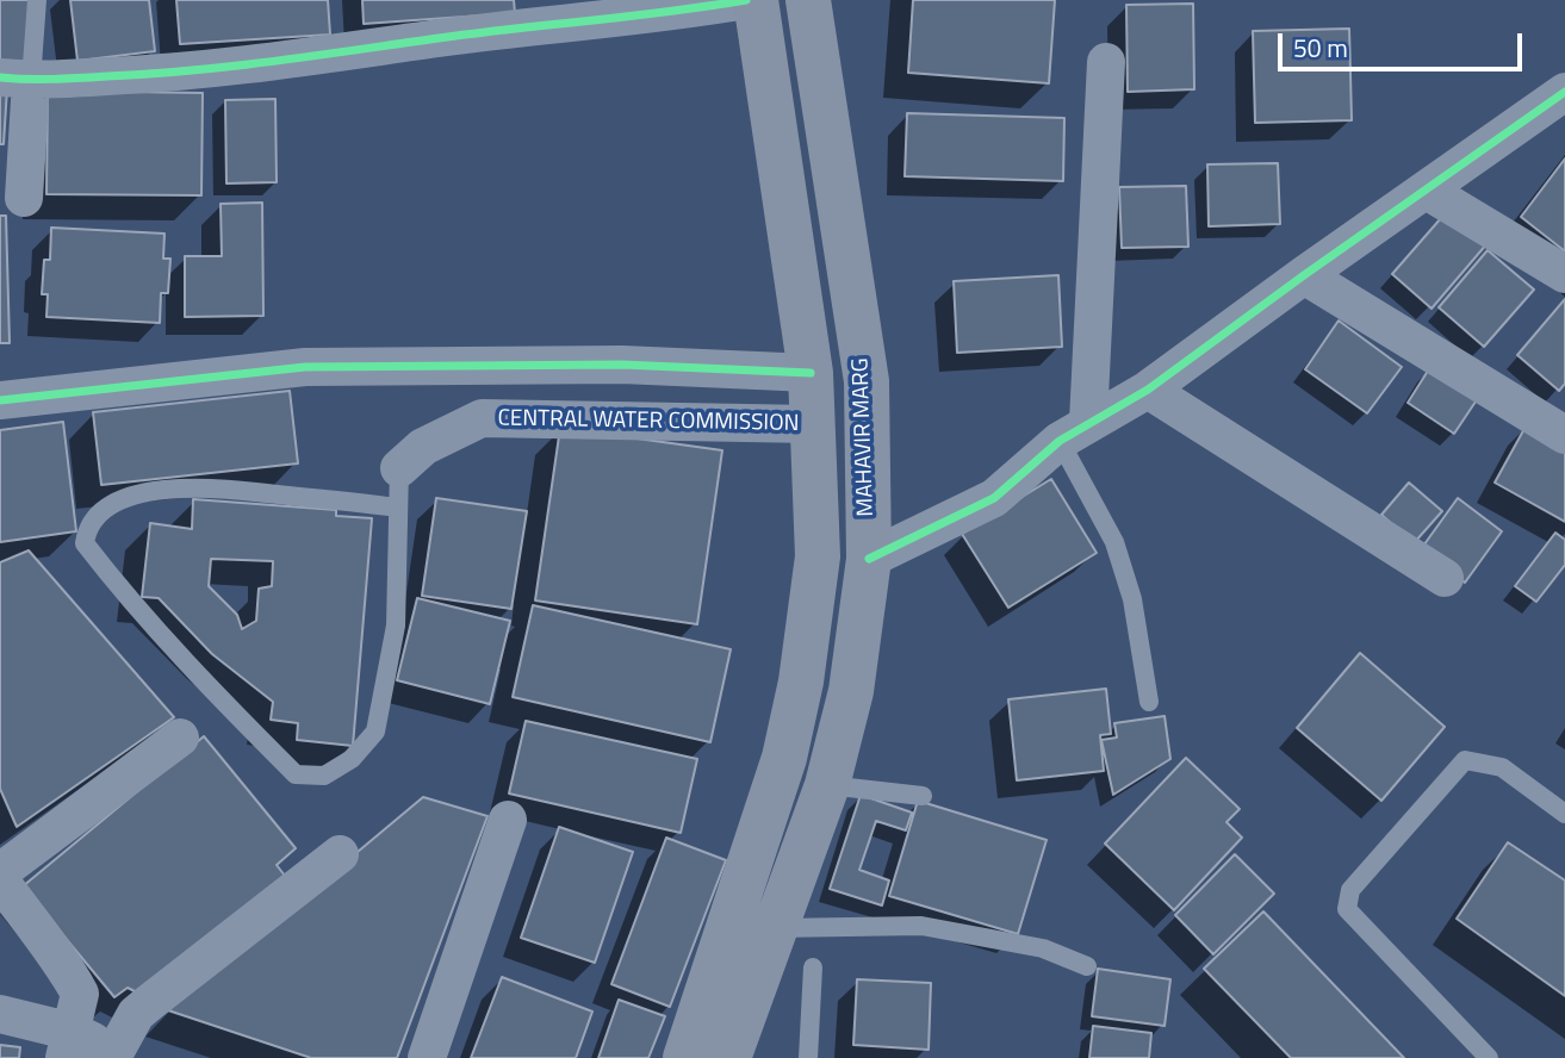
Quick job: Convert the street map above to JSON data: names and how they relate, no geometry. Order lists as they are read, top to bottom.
{
  "streets": {
    "highway": ["MAHAVIR MARG"],
    "street": ["CENTRAL WATER COMMISSION"]
  },
  "scale_bar": "50 m"
}
